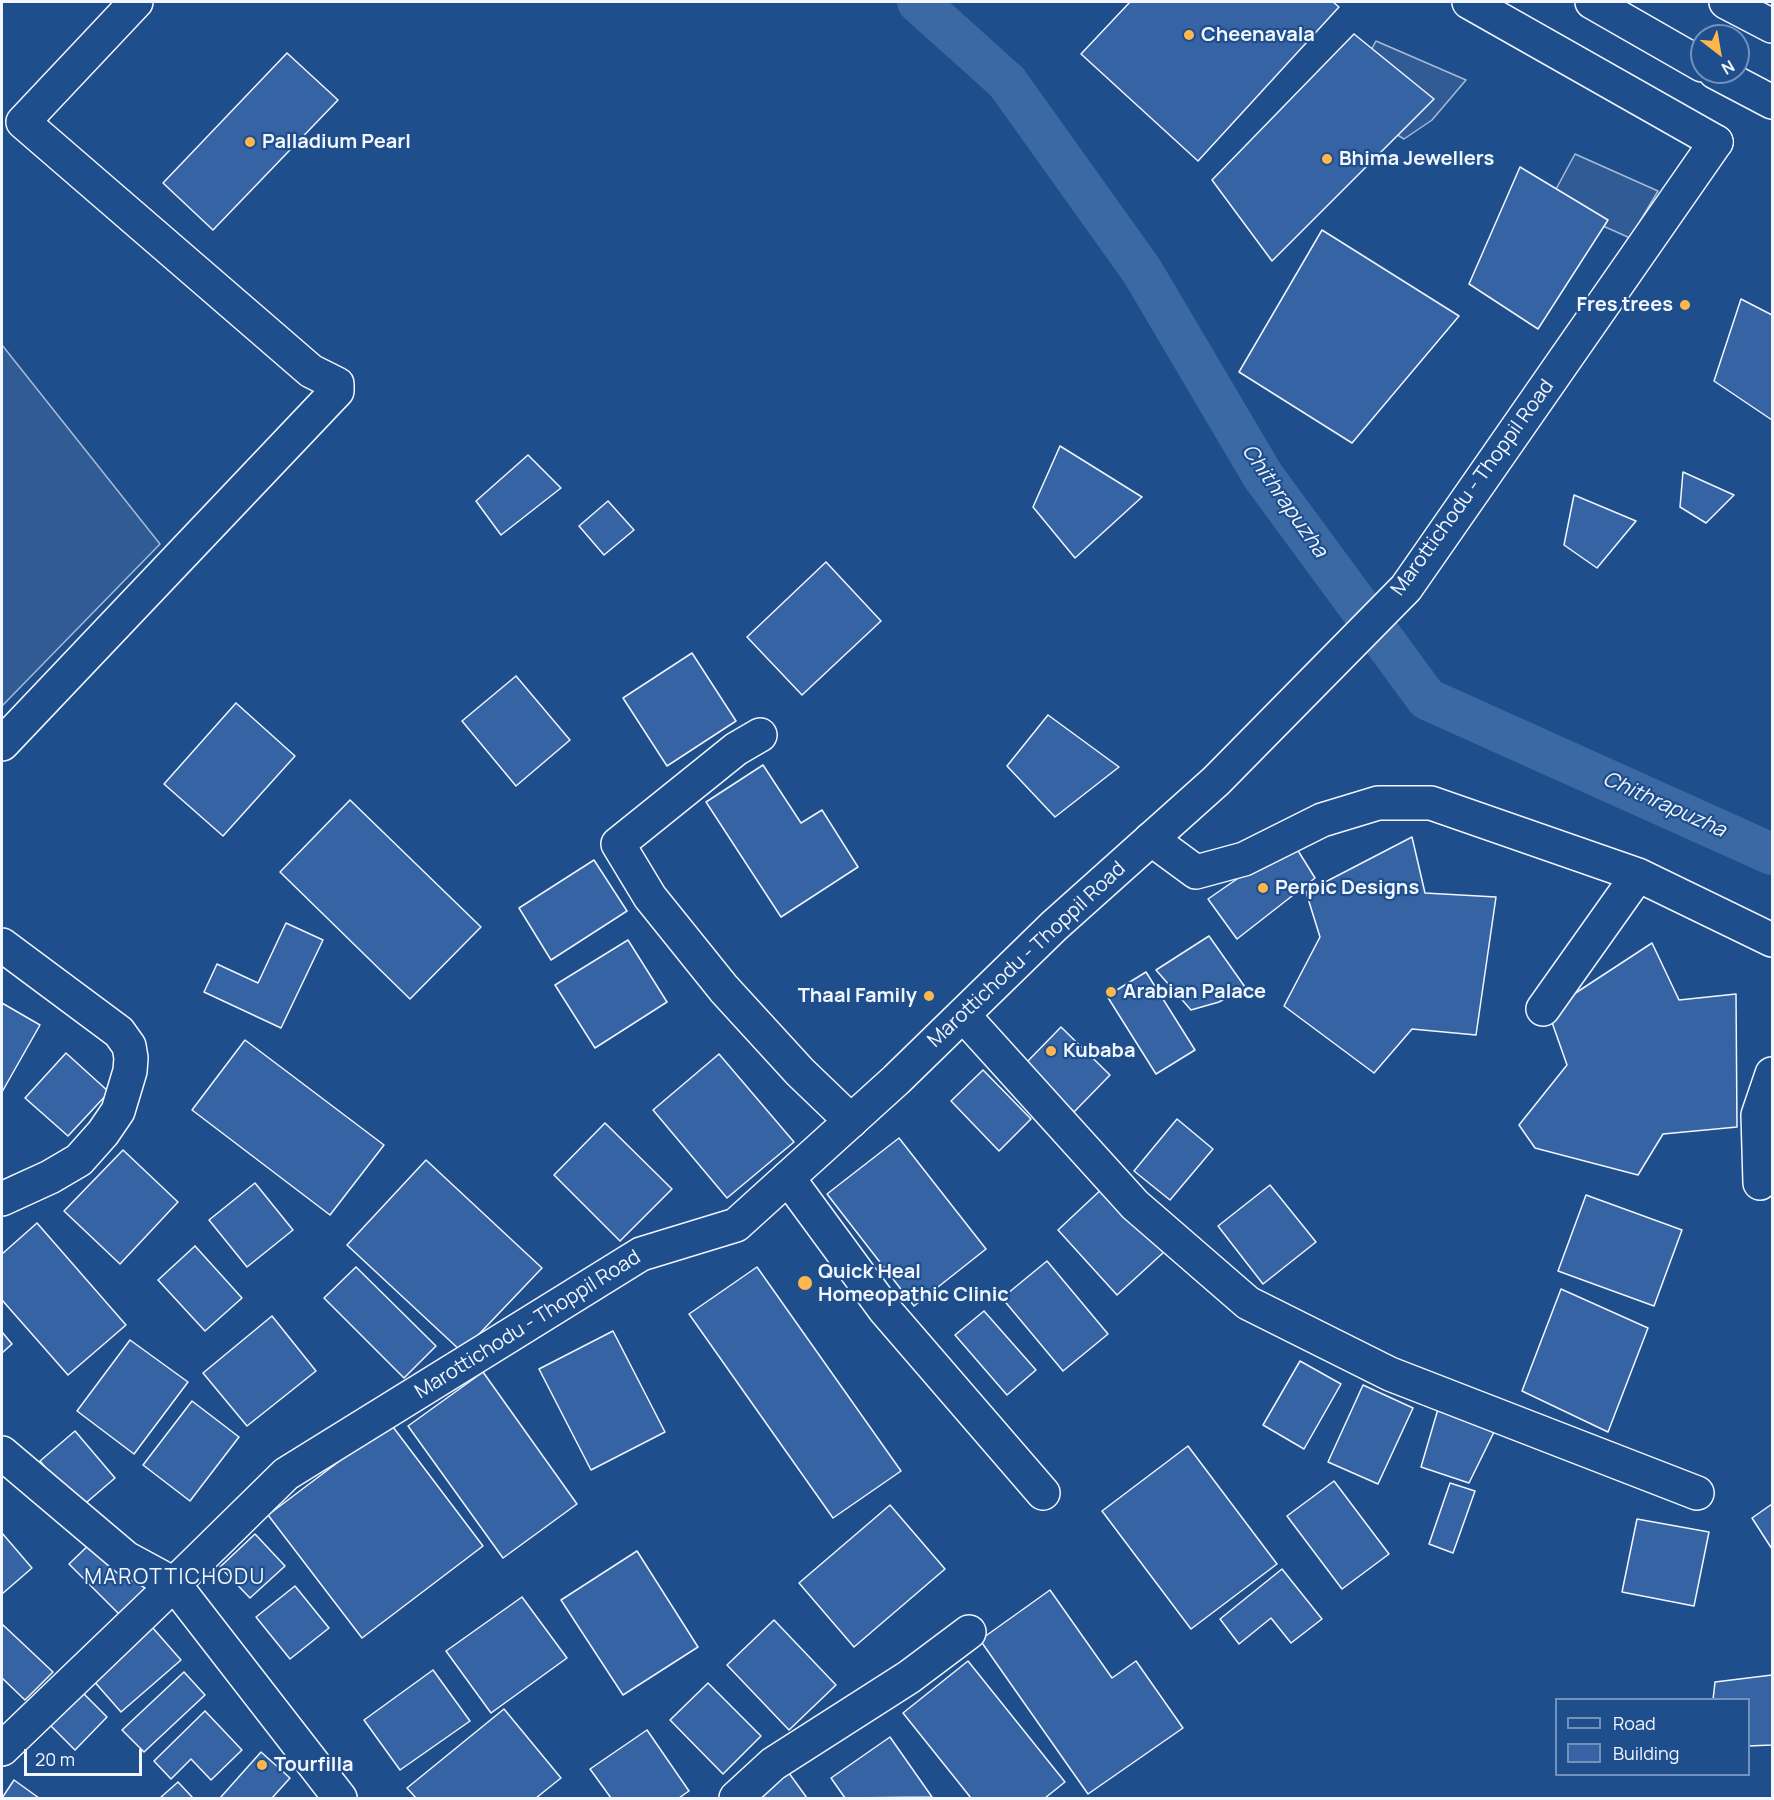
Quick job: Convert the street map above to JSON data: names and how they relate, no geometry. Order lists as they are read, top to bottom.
{
  "streets": {
    "main road": ["Marottichodu - Thoppil Road"]
  },
  "districts": ["MAROTTICHODU"],
  "water": ["Chithrapuzha"],
  "places": [
    "Cheenavala",
    "Palladium Pearl",
    "Bhima Jewellers",
    "Fres trees",
    "Perpic Designs",
    "Arabian Palace",
    "Thaal Family",
    "Kubaba",
    "Quick Heal Homeopathic Clinic",
    "Tourfilla"
  ],
  "legend": ["Road", "Building"],
  "scale_bar": "20 m",
  "north": "bottom right"
}
